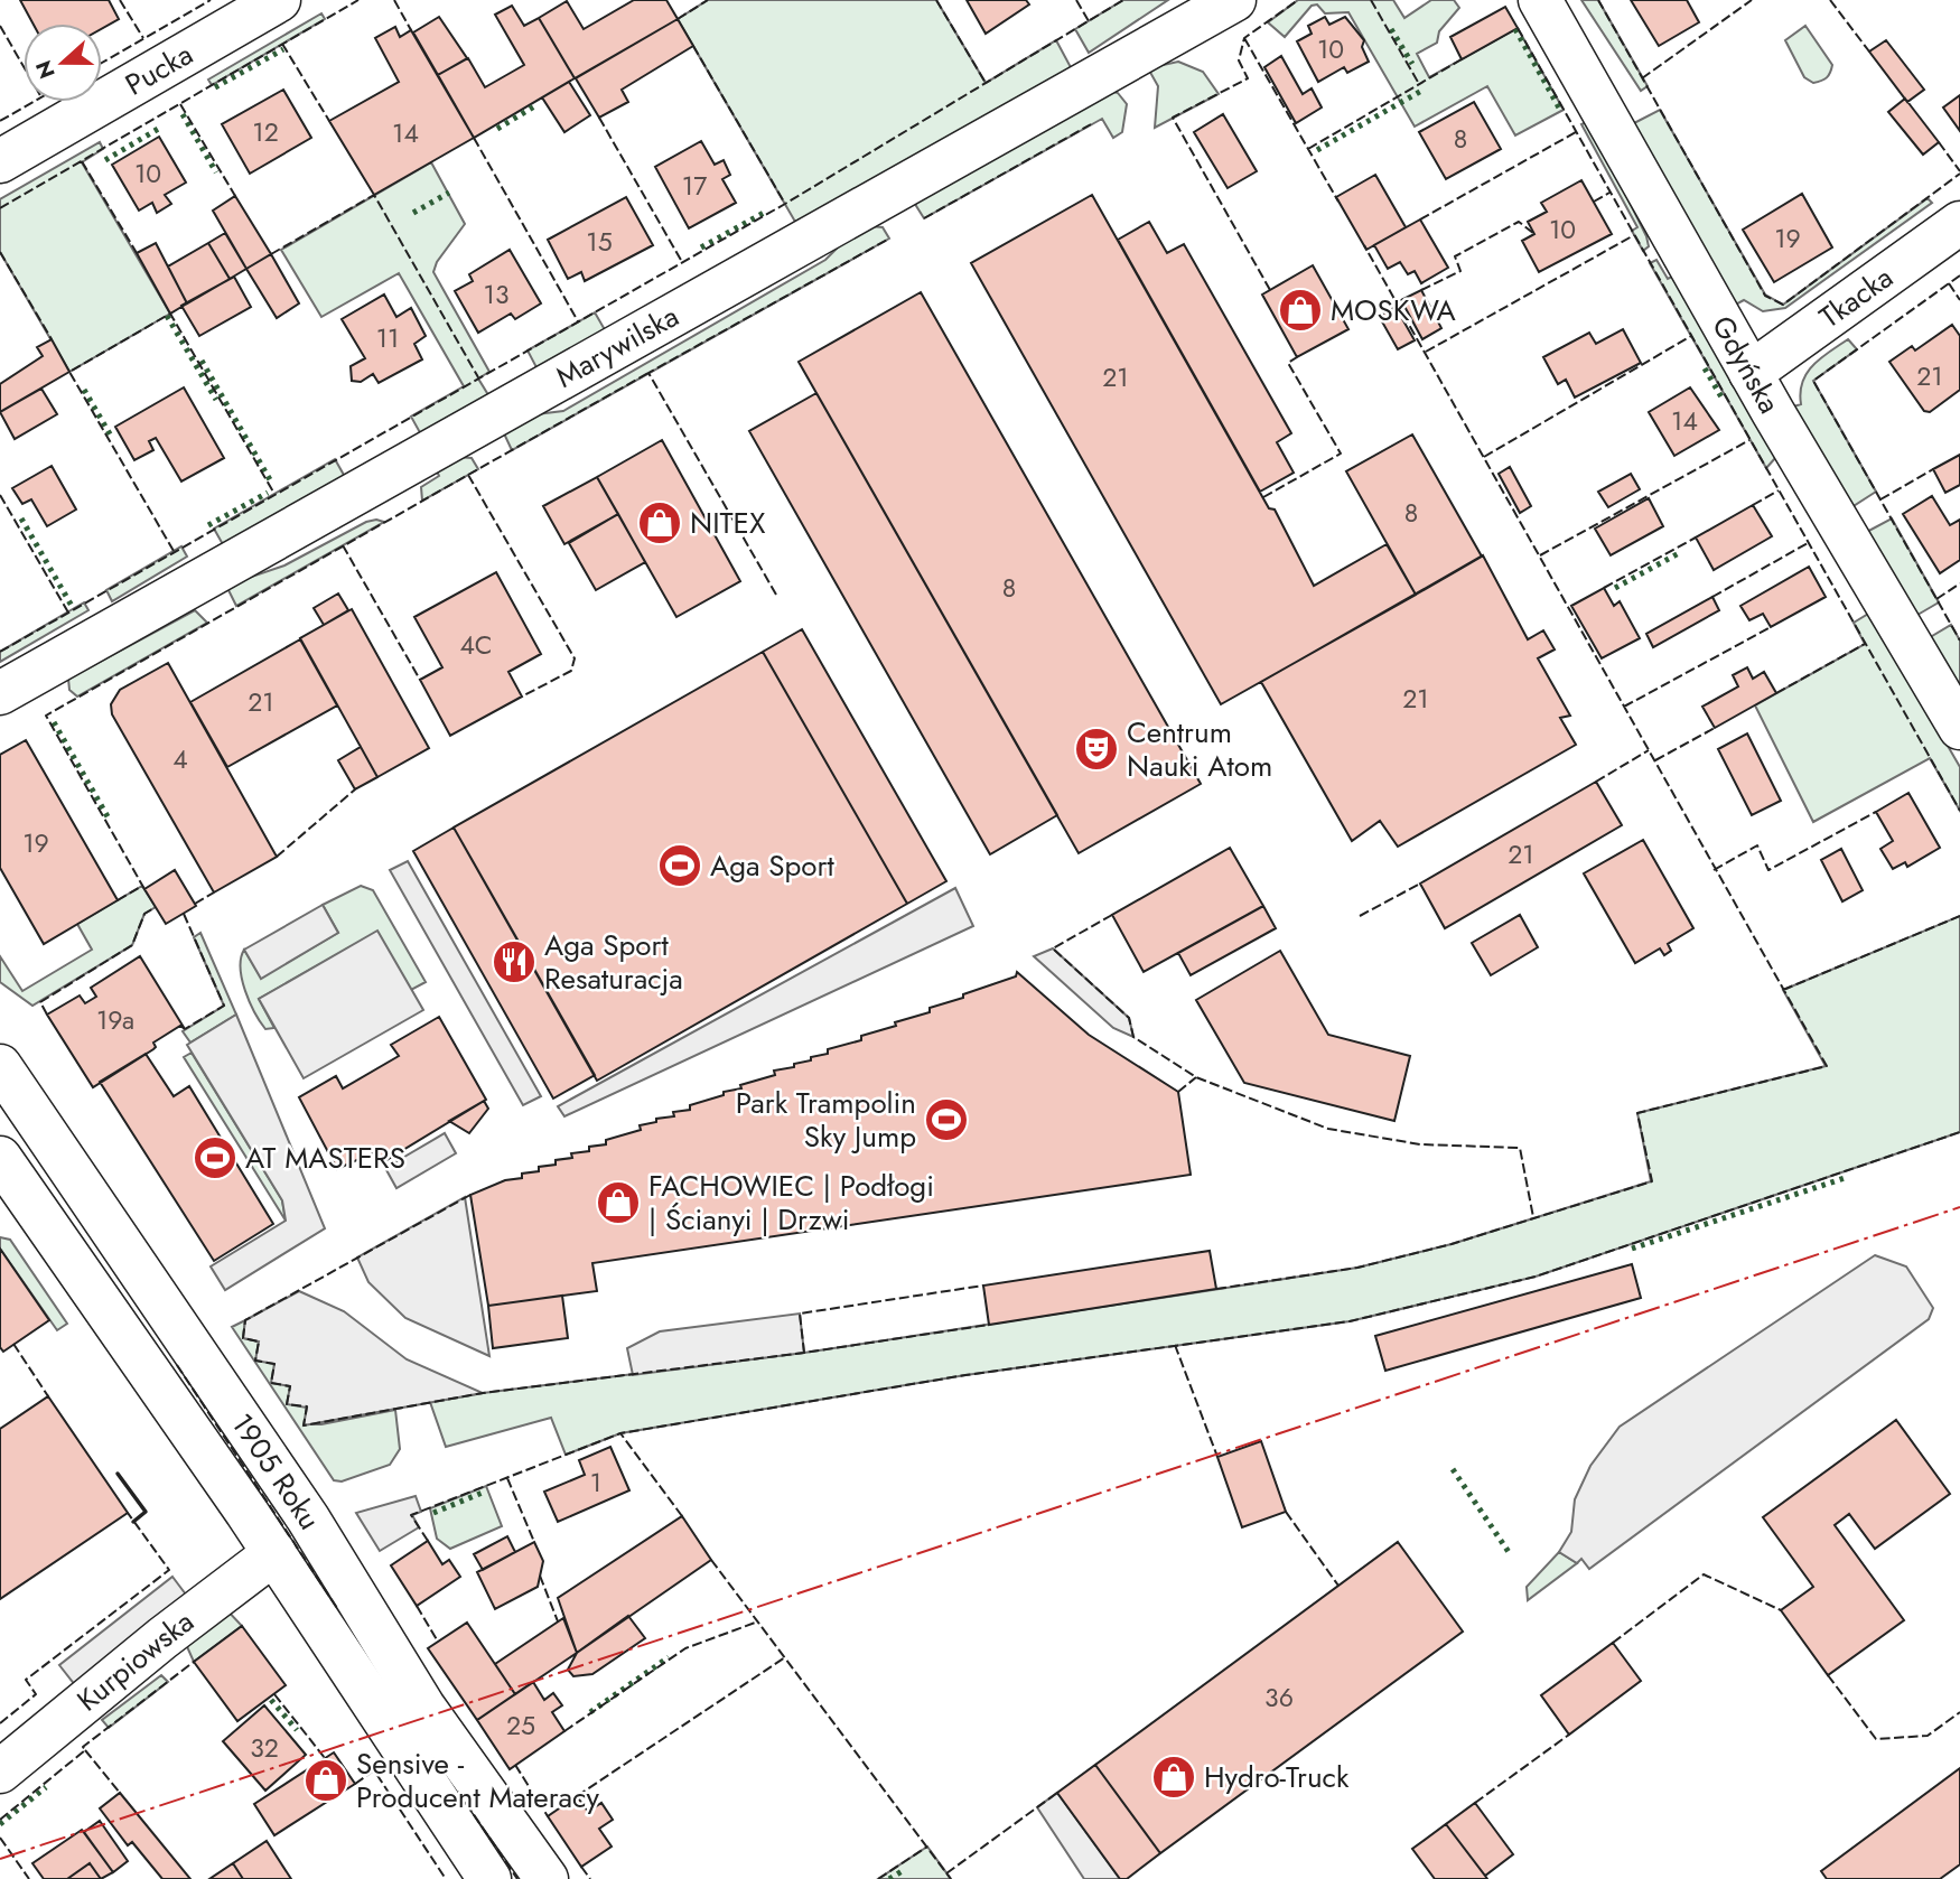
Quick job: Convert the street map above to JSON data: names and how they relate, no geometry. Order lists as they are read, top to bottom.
{
  "streets": {
    "street": [
      "Pucka",
      "Tkacka",
      "Marywilska",
      "Gdyńska",
      "1905 Roku",
      "Kurpiowska"
    ]
  },
  "crossings": [
    ["Tkacka", "Gdyńska"],
    ["1905 Roku", "Kurpiowska"]
  ],
  "places": {
    "shop": [
      "MOSKWA",
      "NITEX",
      "FACHOWIEC | Podłogi | Ścianyi | Drzwi",
      "Hydro-Truck",
      "Sensive - Producent Materacy"
    ],
    "theatre": ["Centrum Nauki Atom"],
    "sports": ["Aga Sport", "Park Trampolin Sky Jump", "AT MASTERS"],
    "restaurant": ["Aga Sport Resaturacja"]
  },
  "house_numbers": [
    "10",
    "12",
    "14",
    "8",
    "10",
    "17",
    "10",
    "19",
    "15",
    "13",
    "11",
    "21",
    "21",
    "14",
    "8",
    "8",
    "4C",
    "21",
    "21",
    "4",
    "19",
    "21",
    "19a",
    "1",
    "36",
    "25",
    "32"
  ],
  "north": "left"
}
